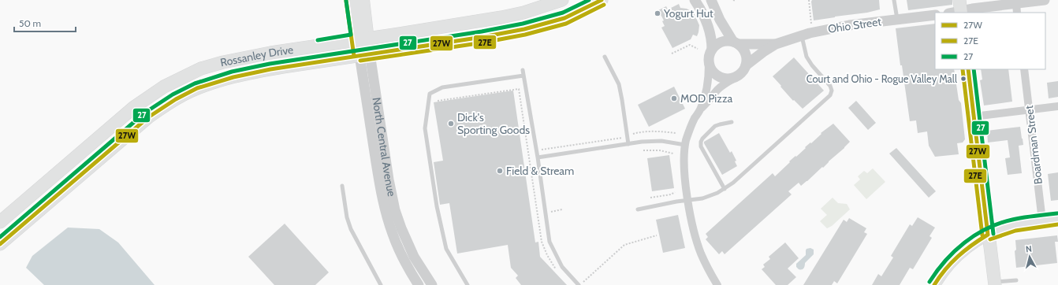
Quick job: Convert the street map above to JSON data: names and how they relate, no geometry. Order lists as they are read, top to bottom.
{
  "streets": {
    "main road": ["Rossanley Drive", "North Central Avenue"],
    "street": ["Ohio Street", "Boardman Street"]
  },
  "crossings": [
    ["Rossanley Drive", "North Central Avenue"]
  ],
  "places": [
    "Yogurt Hut",
    "Court and Ohio - Rogue Valley Mall",
    "MOD Pizza",
    "Dick's Sporting Goods",
    "Field & Stream"
  ],
  "lines": ["transit line 27W", "transit line 27", "transit line 27E"],
  "legend": ["27W", "27E", "27"],
  "scale_bar": "50 m",
  "north": "top"
}
